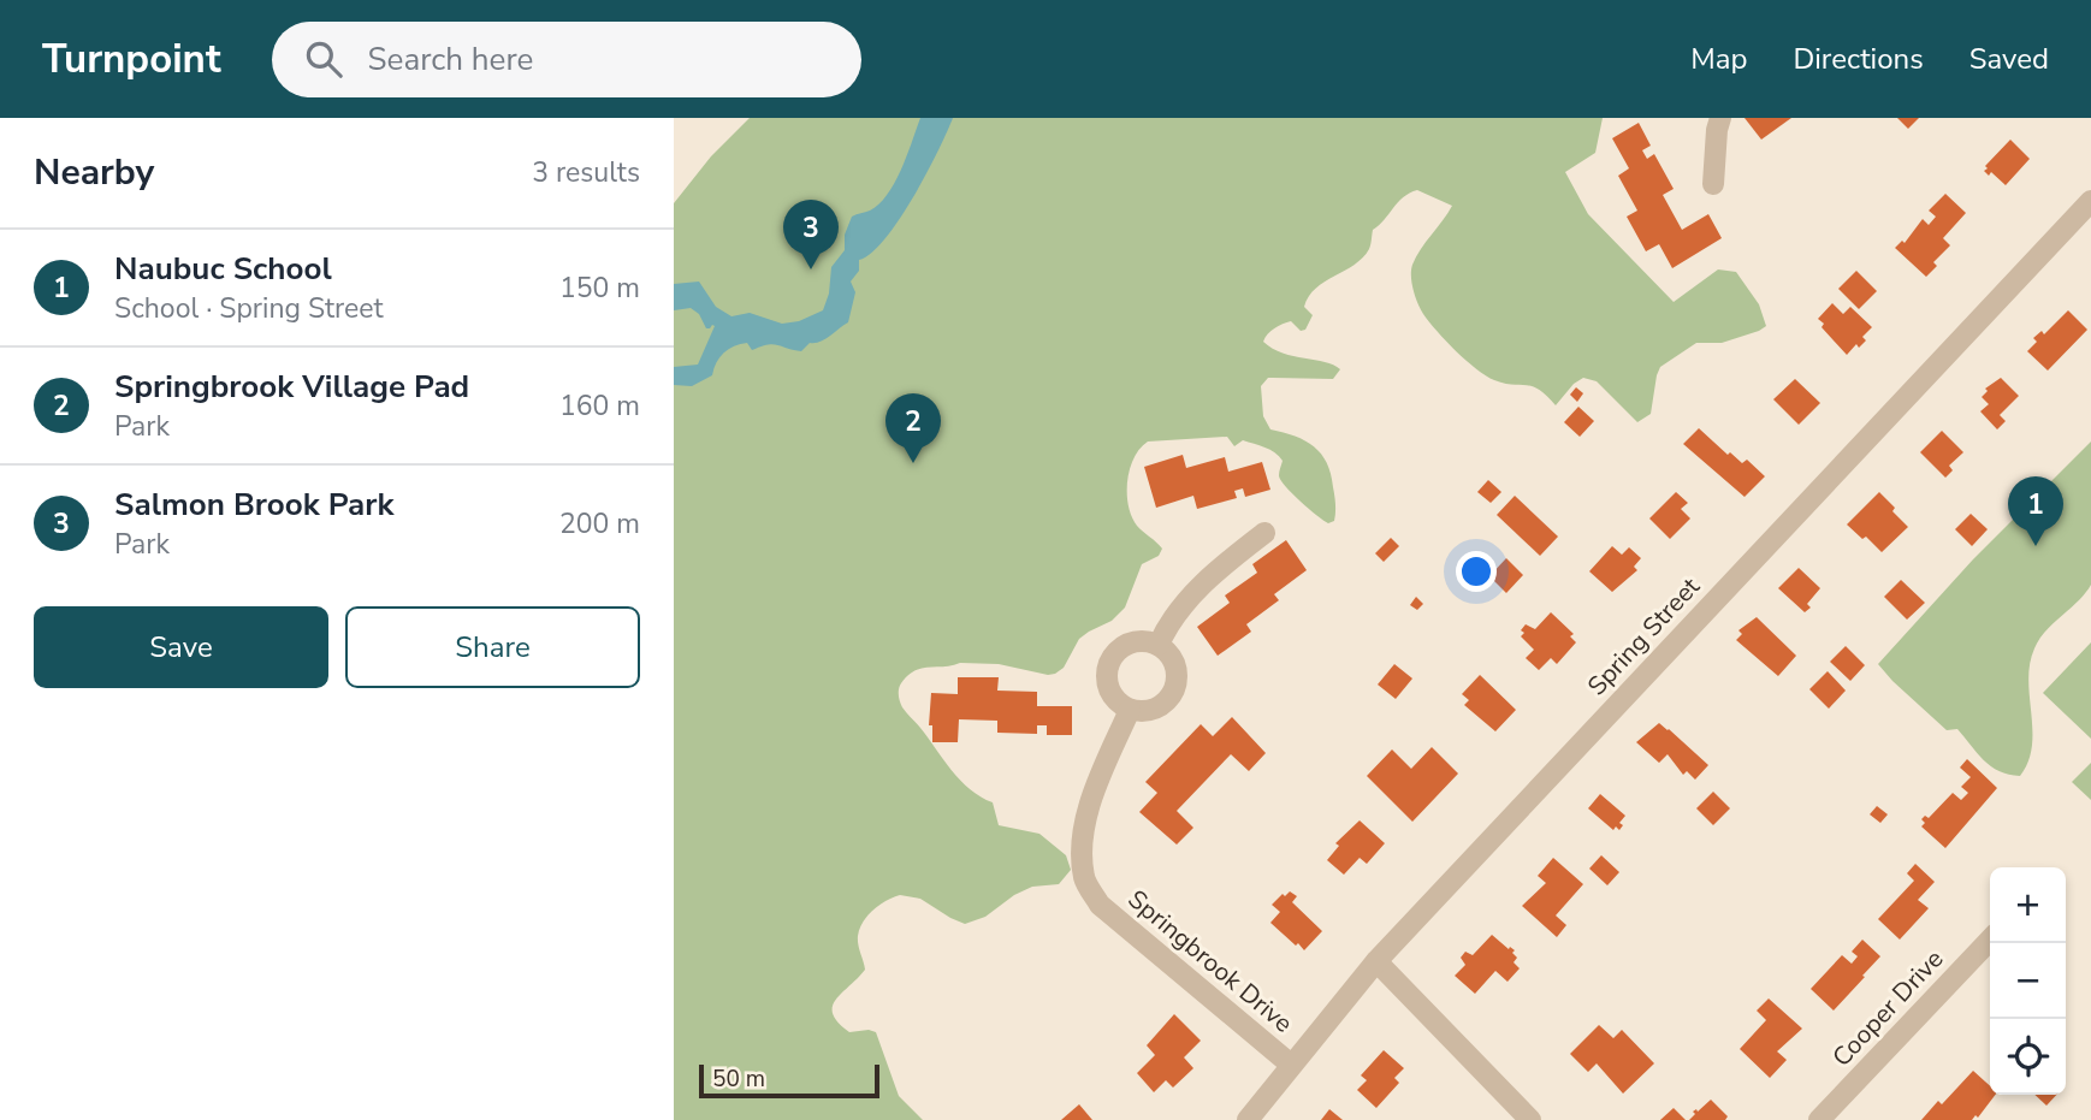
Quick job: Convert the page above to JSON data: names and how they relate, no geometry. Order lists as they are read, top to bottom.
{
  "streets": {
    "street": ["Spring Street", "Springbrook Drive", "Cooper Drive"]
  },
  "crossings": [
    ["Spring Street", "Springbrook Drive"]
  ],
  "scale_bar": "50 m",
  "page": {
    "header": "Turnpoint",
    "search": "Search here",
    "nav": ["Map", "Directions", "Saved"],
    "heading": ["Nearby", "3 results"],
    "pins": ["3", "2", "1"],
    "list": [
      {
        "mark": "1",
        "name": "Naubuc School",
        "note": "School · Spring Street",
        "value": "150 m"
      },
      {
        "mark": "2",
        "name": "Springbrook Village Pad",
        "note": "Park",
        "value": "160 m"
      },
      {
        "mark": "3",
        "name": "Salmon Brook Park",
        "note": "Park",
        "value": "200 m"
      }
    ],
    "buttons": ["Save", "Share"],
    "map_buttons": ["+", "−"],
    "scale": "50 m"
  }
}
